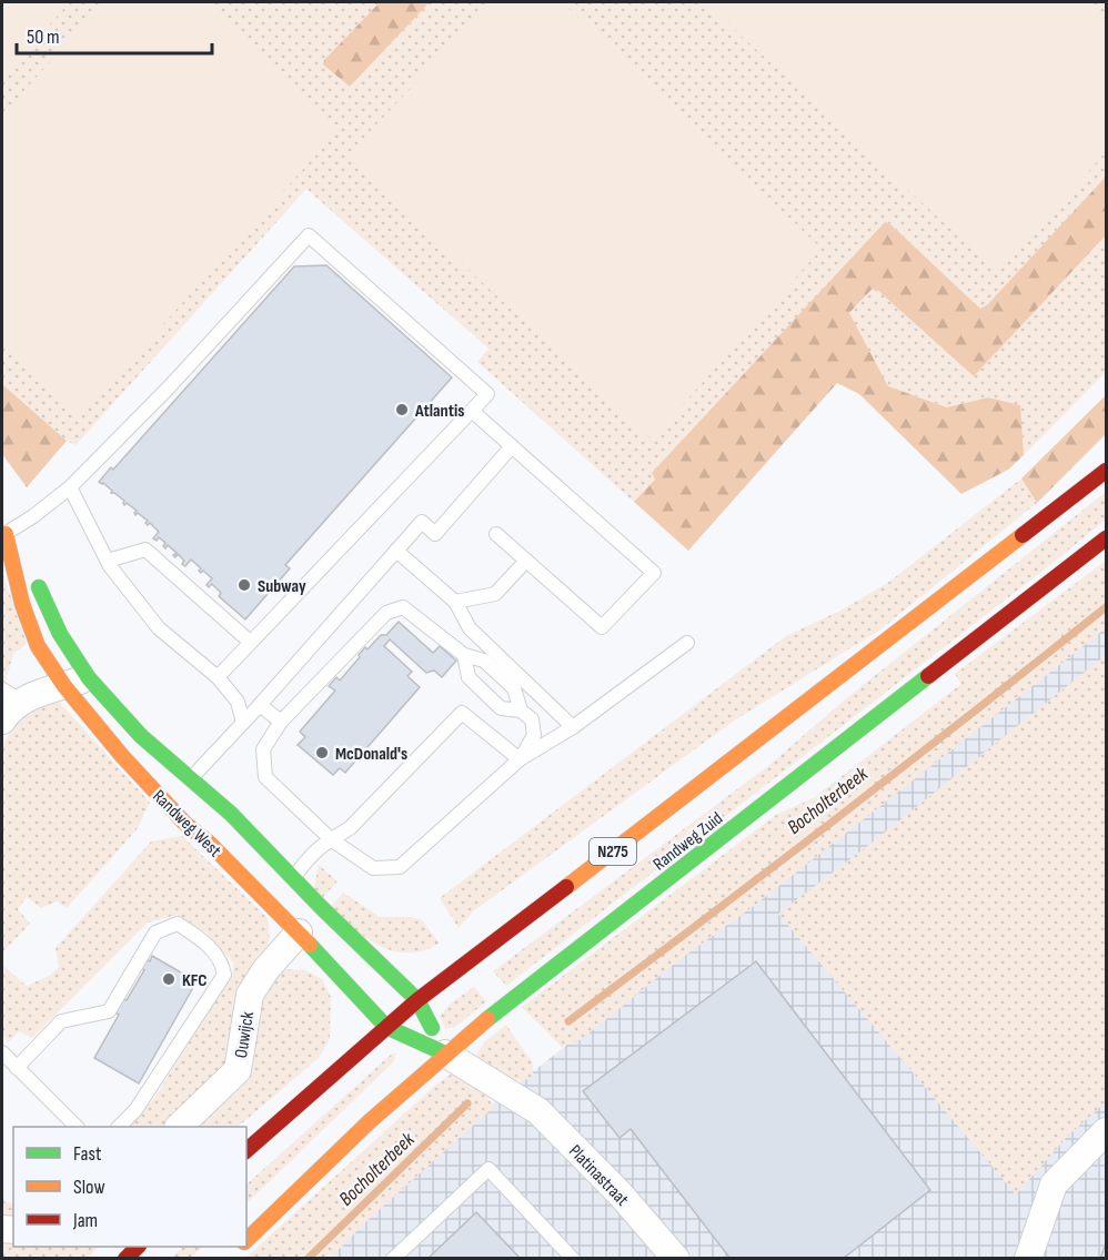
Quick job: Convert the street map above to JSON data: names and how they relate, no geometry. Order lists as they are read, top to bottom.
{
  "streets": {
    "main road": ["Randweg West", "Randweg Zuid", "N275"],
    "street": ["Ouwijck", "Platinastraat"]
  },
  "crossings": [
    ["Randweg West", "Randweg Zuid"],
    ["Randweg West", "Ouwijck"],
    ["Randweg West", "Platinastraat"]
  ],
  "water": ["Bocholterbeek"],
  "places": [
    "Atlantis",
    "Subway",
    "McDonald's",
    "KFC"
  ],
  "legend": ["Fast", "Slow", "Jam"],
  "scale_bar": "50 m"
}
